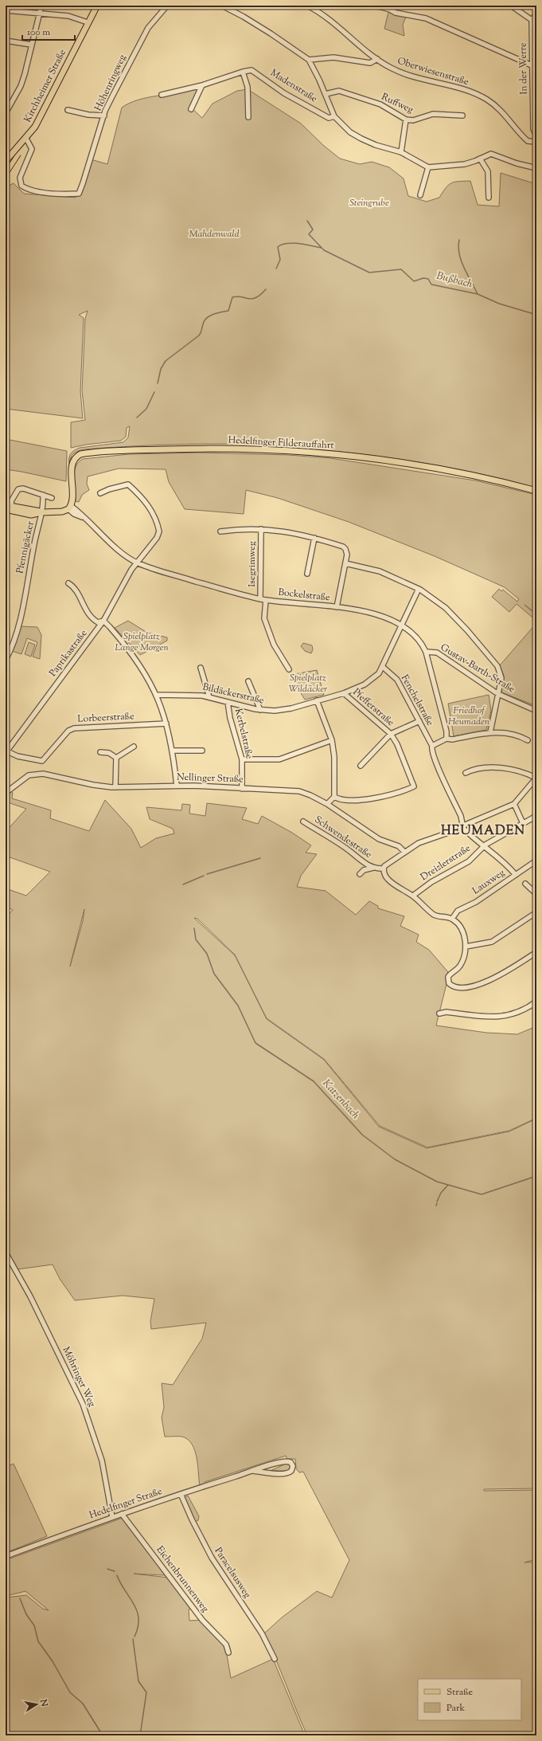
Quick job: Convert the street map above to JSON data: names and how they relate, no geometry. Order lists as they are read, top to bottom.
{
  "streets": {
    "main road": ["Kirchheimer Straße", "Hedelfinger Filderauffahrt"],
    "street": [
      "In der Werre",
      "Oberwiesenstraße",
      "Höhenringweg",
      "Madenstraße",
      "Ruffweg",
      "Pfennigäcker",
      "Isegrimweg",
      "Bockelstraße",
      "Paprikastraße",
      "Gustav-Barth-Straße",
      "Bildäckerstraße",
      "Fenchelstraße",
      "Pfefferstraße",
      "Lorbeerstraße",
      "Kerbelstraße",
      "Nellinger Straße",
      "Schwendestraße",
      "Dreizlerstraße",
      "Lauxweg",
      "Möhringer Weg",
      "Hedelfinger Straße",
      "Paracelsusweg",
      "Eichenbrunnenweg"
    ]
  },
  "crossings": [
    ["Höhenringweg", "Kirchheimer Straße"],
    ["Hedelfinger Filderauffahrt", "Bockelstraße"],
    ["Isegrimweg", "Bockelstraße"],
    ["Bockelstraße", "Paprikastraße"],
    ["Bockelstraße", "Gustav-Barth-Straße"],
    ["Bockelstraße", "Bildäckerstraße"],
    ["Paprikastraße", "Lorbeerstraße"],
    ["Bildäckerstraße", "Fenchelstraße"],
    ["Bildäckerstraße", "Pfefferstraße"],
    ["Bildäckerstraße", "Kerbelstraße"],
    ["Kerbelstraße", "Nellinger Straße"],
    ["Möhringer Weg", "Hedelfinger Straße"],
    ["Hedelfinger Straße", "Paracelsusweg"],
    ["Hedelfinger Straße", "Eichenbrunnenweg"]
  ],
  "districts": ["HEUMADEN"],
  "water": ["Bußbach", "Katzenbach"],
  "parks": [
    "Steingrube",
    "Mahdenwald",
    "Spielplatz Lange Morgen",
    "Spielplatz Wildäcker",
    "Friedhof Heumaden"
  ],
  "legend": ["Straße", "Park"],
  "scale_bar": "100 m",
  "north": "right"
}
